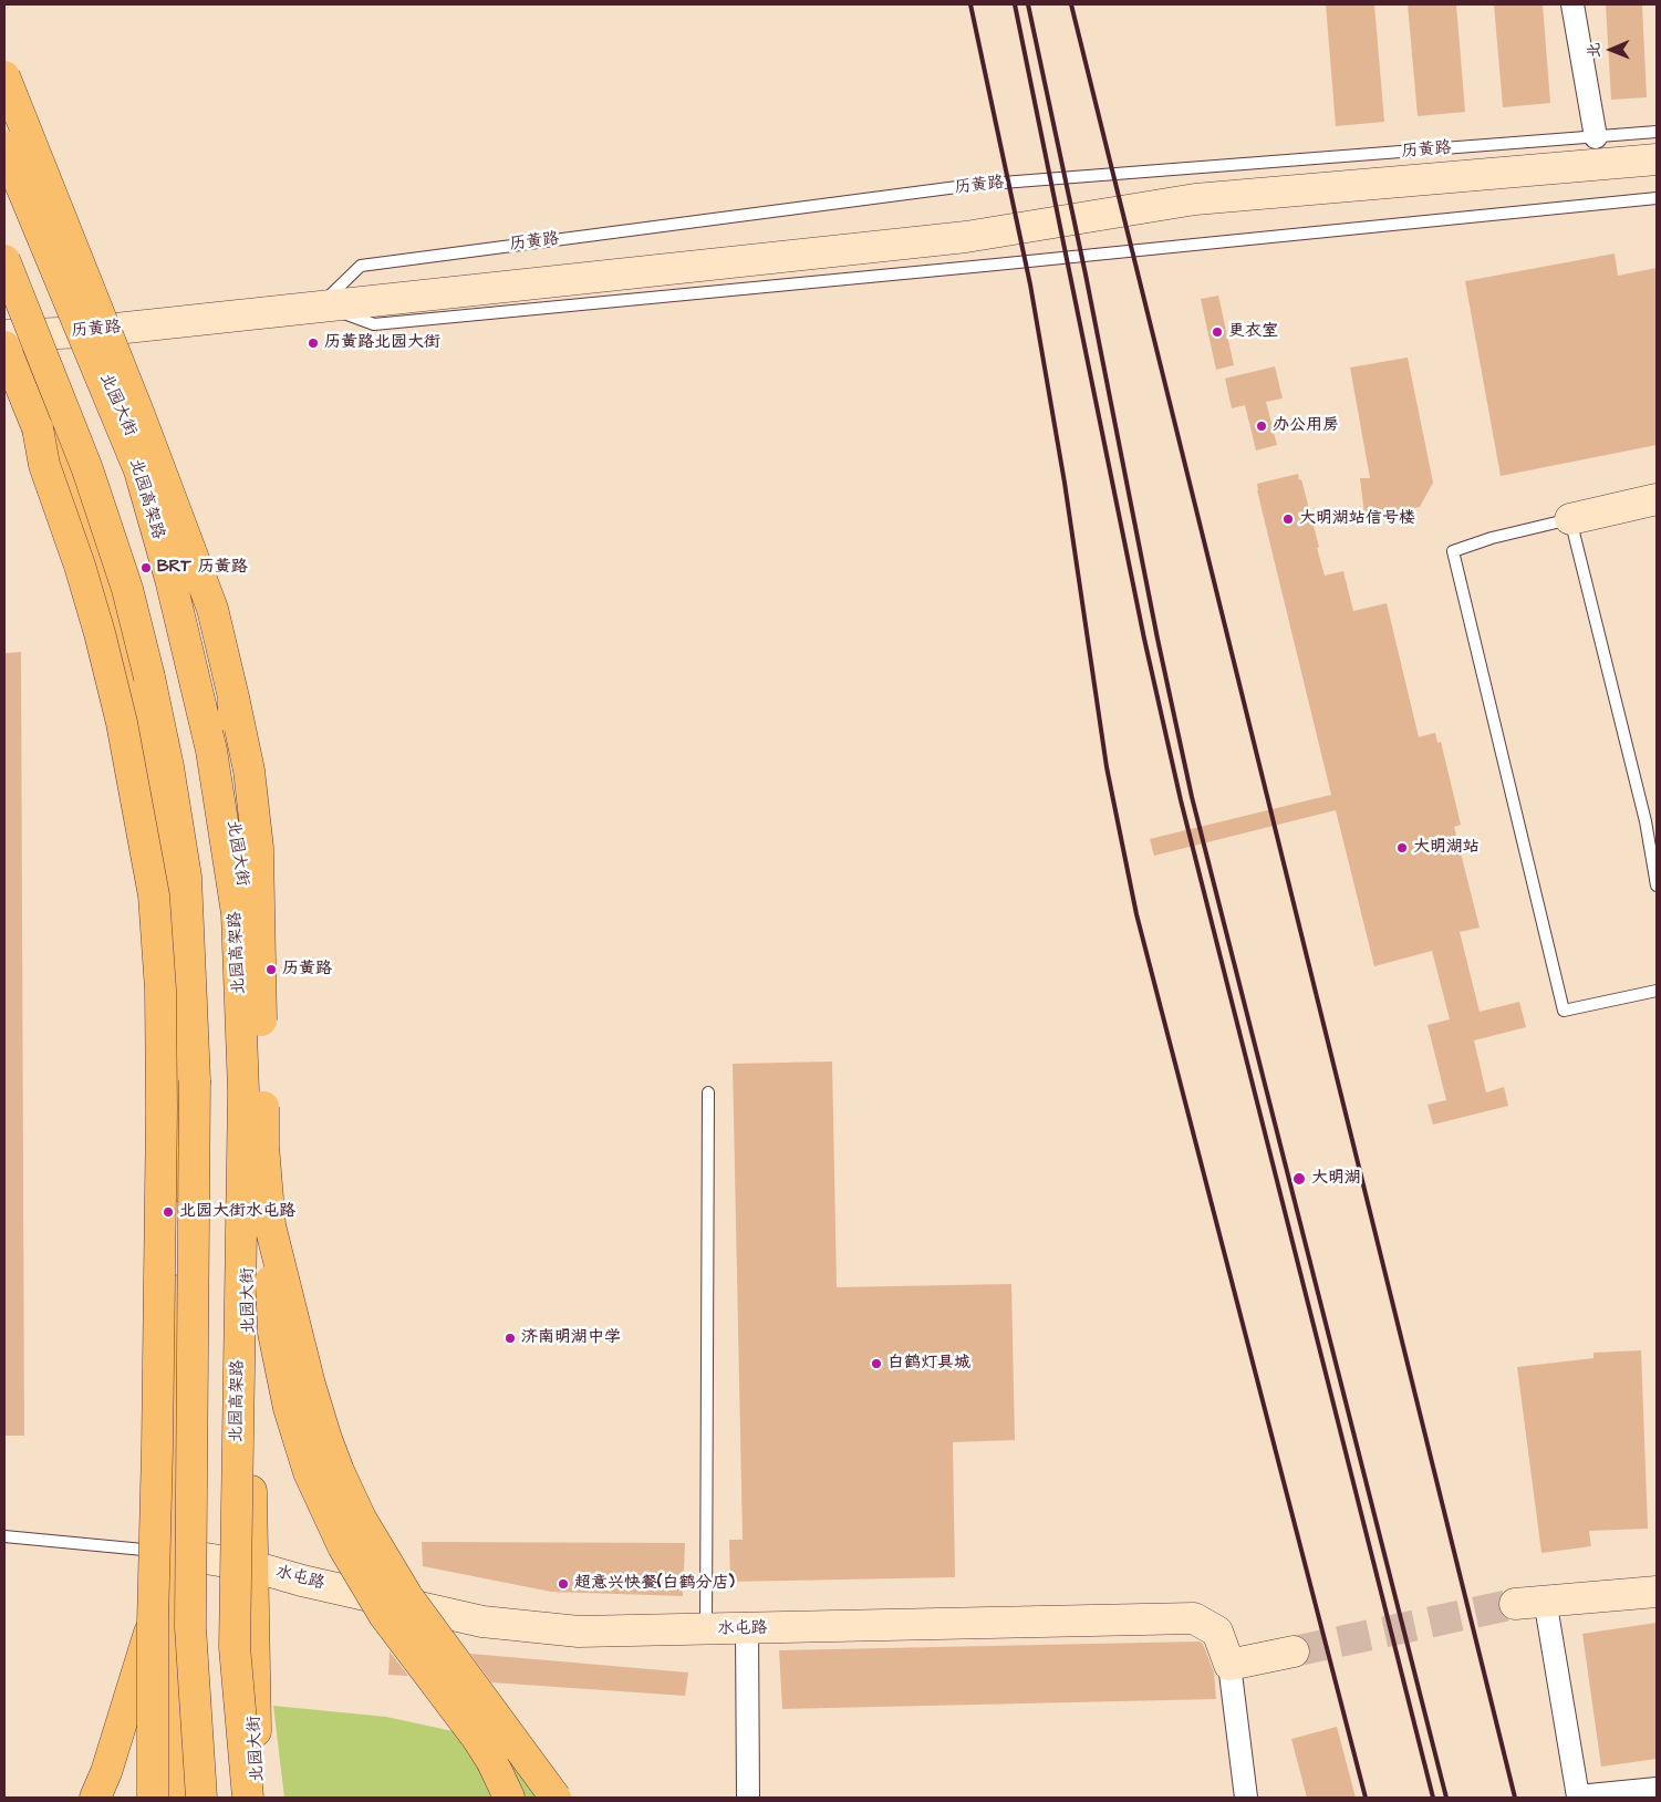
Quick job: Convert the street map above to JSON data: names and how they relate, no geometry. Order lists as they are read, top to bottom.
{
  "streets": {
    "main road": ["北园大街", "北园高架路"],
    "street": ["历黄路", "水屯路"]
  },
  "crossings": [
    ["历黄路", "北园大街"],
    ["北园大街", "水屯路"]
  ],
  "places": [
    "更衣室",
    "历黄路北园大街",
    "办公用房",
    "大明湖站信号楼",
    "BRT 历黄路",
    "大明湖站",
    "历黄路",
    "大明湖",
    "北园大街水屯路",
    "济南明湖中学",
    "白鹤灯具城",
    "超意兴快餐(白鹤分店)"
  ],
  "north": "left"
}
